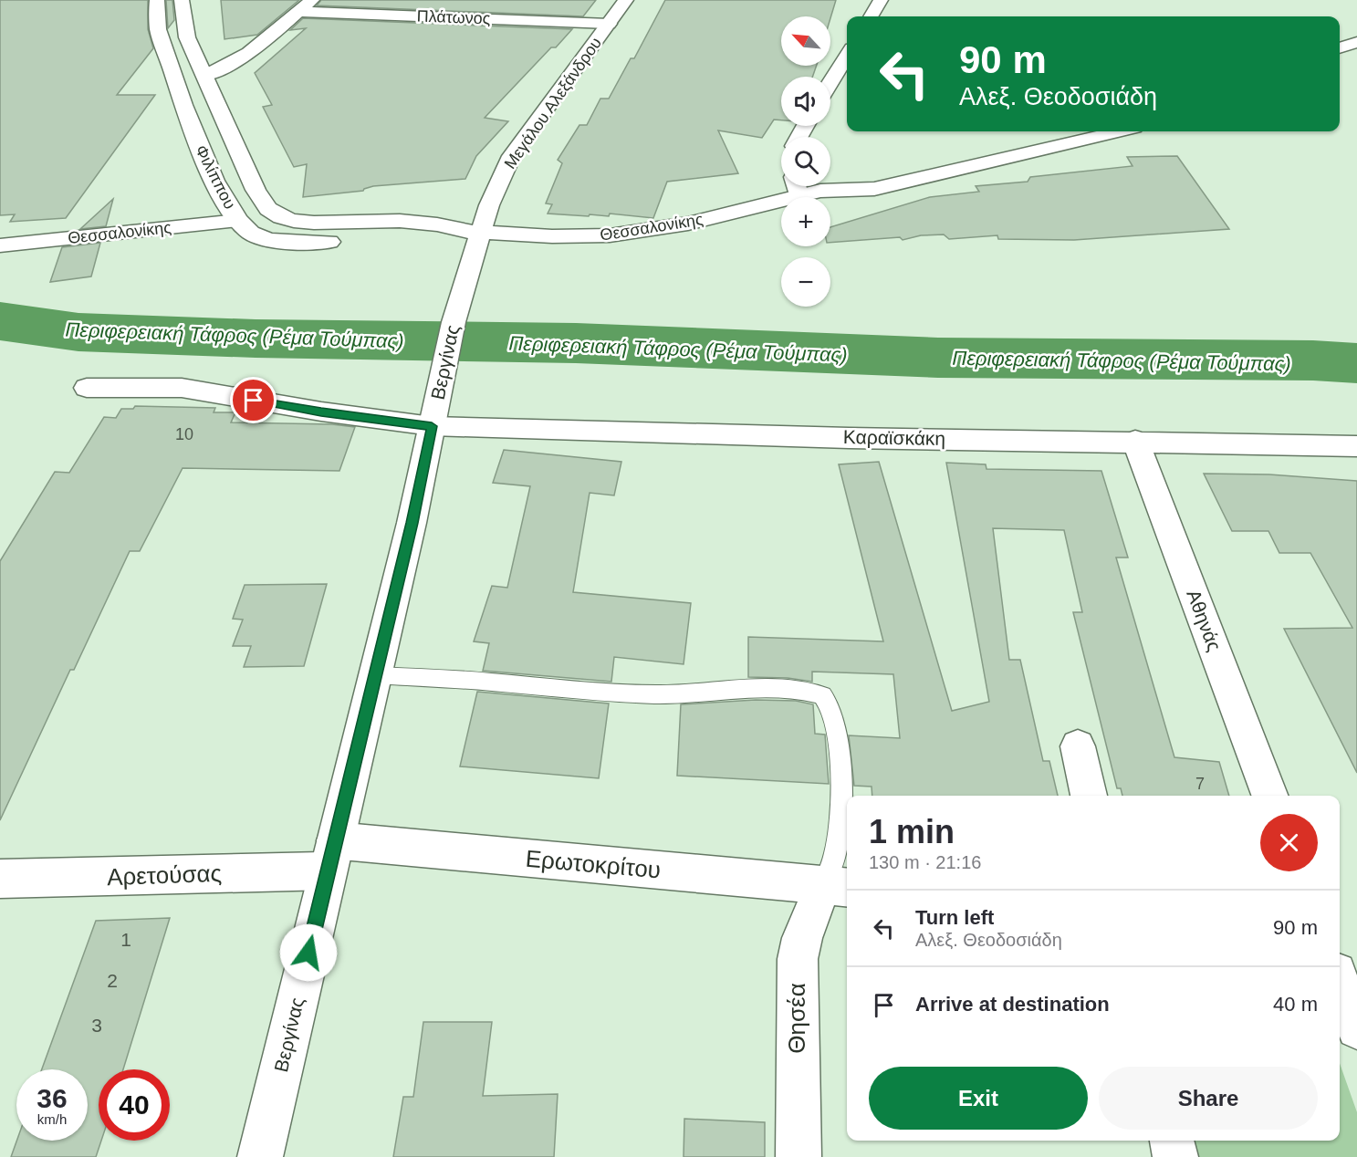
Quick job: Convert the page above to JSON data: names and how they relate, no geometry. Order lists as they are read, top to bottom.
{
  "streets": {
    "street": [
      "Πλάτωνος",
      "Μεγάλου Αλεξάνδρου",
      "Φιλίππου",
      "Θεσσαλονίκης",
      "Βεργίνας",
      "Καραϊσκάκη",
      "Αθηνάς",
      "Ερωτοκρίτου",
      "Αρετούσας",
      "Θησέα"
    ]
  },
  "crossings": [
    ["Πλάτωνος", "Μεγάλου Αλεξάνδρου"],
    ["Μεγάλου Αλεξάνδρου", "Φιλίππου"],
    ["Μεγάλου Αλεξάνδρου", "Θεσσαλονίκης"],
    ["Μεγάλου Αλεξάνδρου", "Βεργίνας"],
    ["Φιλίππου", "Θεσσαλονίκης"],
    ["Βεργίνας", "Καραϊσκάκη"],
    ["Βεργίνας", "Ερωτοκρίτου"],
    ["Βεργίνας", "Αρετούσας"],
    ["Καραϊσκάκη", "Αθηνάς"],
    ["Ερωτοκρίτου", "Αρετούσας"],
    ["Ερωτοκρίτου", "Θησέα"]
  ],
  "water": ["Περιφερειακή Τάφρος (Ρέμα Τούμπας)"],
  "house_numbers": [
    "10",
    "7",
    "1",
    "2",
    "3"
  ],
  "north": "top left",
  "page": {
    "map_buttons": ["+", "−"],
    "turn": ["90 m", "Αλεξ. Θεοδοσιάδη"],
    "heading": ["1 min", "130 m · 21:16"],
    "list": [
      {
        "name": "Turn left",
        "note": "Αλεξ. Θεοδοσιάδη",
        "value": "90 m"
      },
      {
        "name": "Arrive at destination",
        "value": "40 m"
      }
    ],
    "buttons": ["Exit", "Share"],
    "speed": "36 km/h",
    "limit": "40"
  }
}
